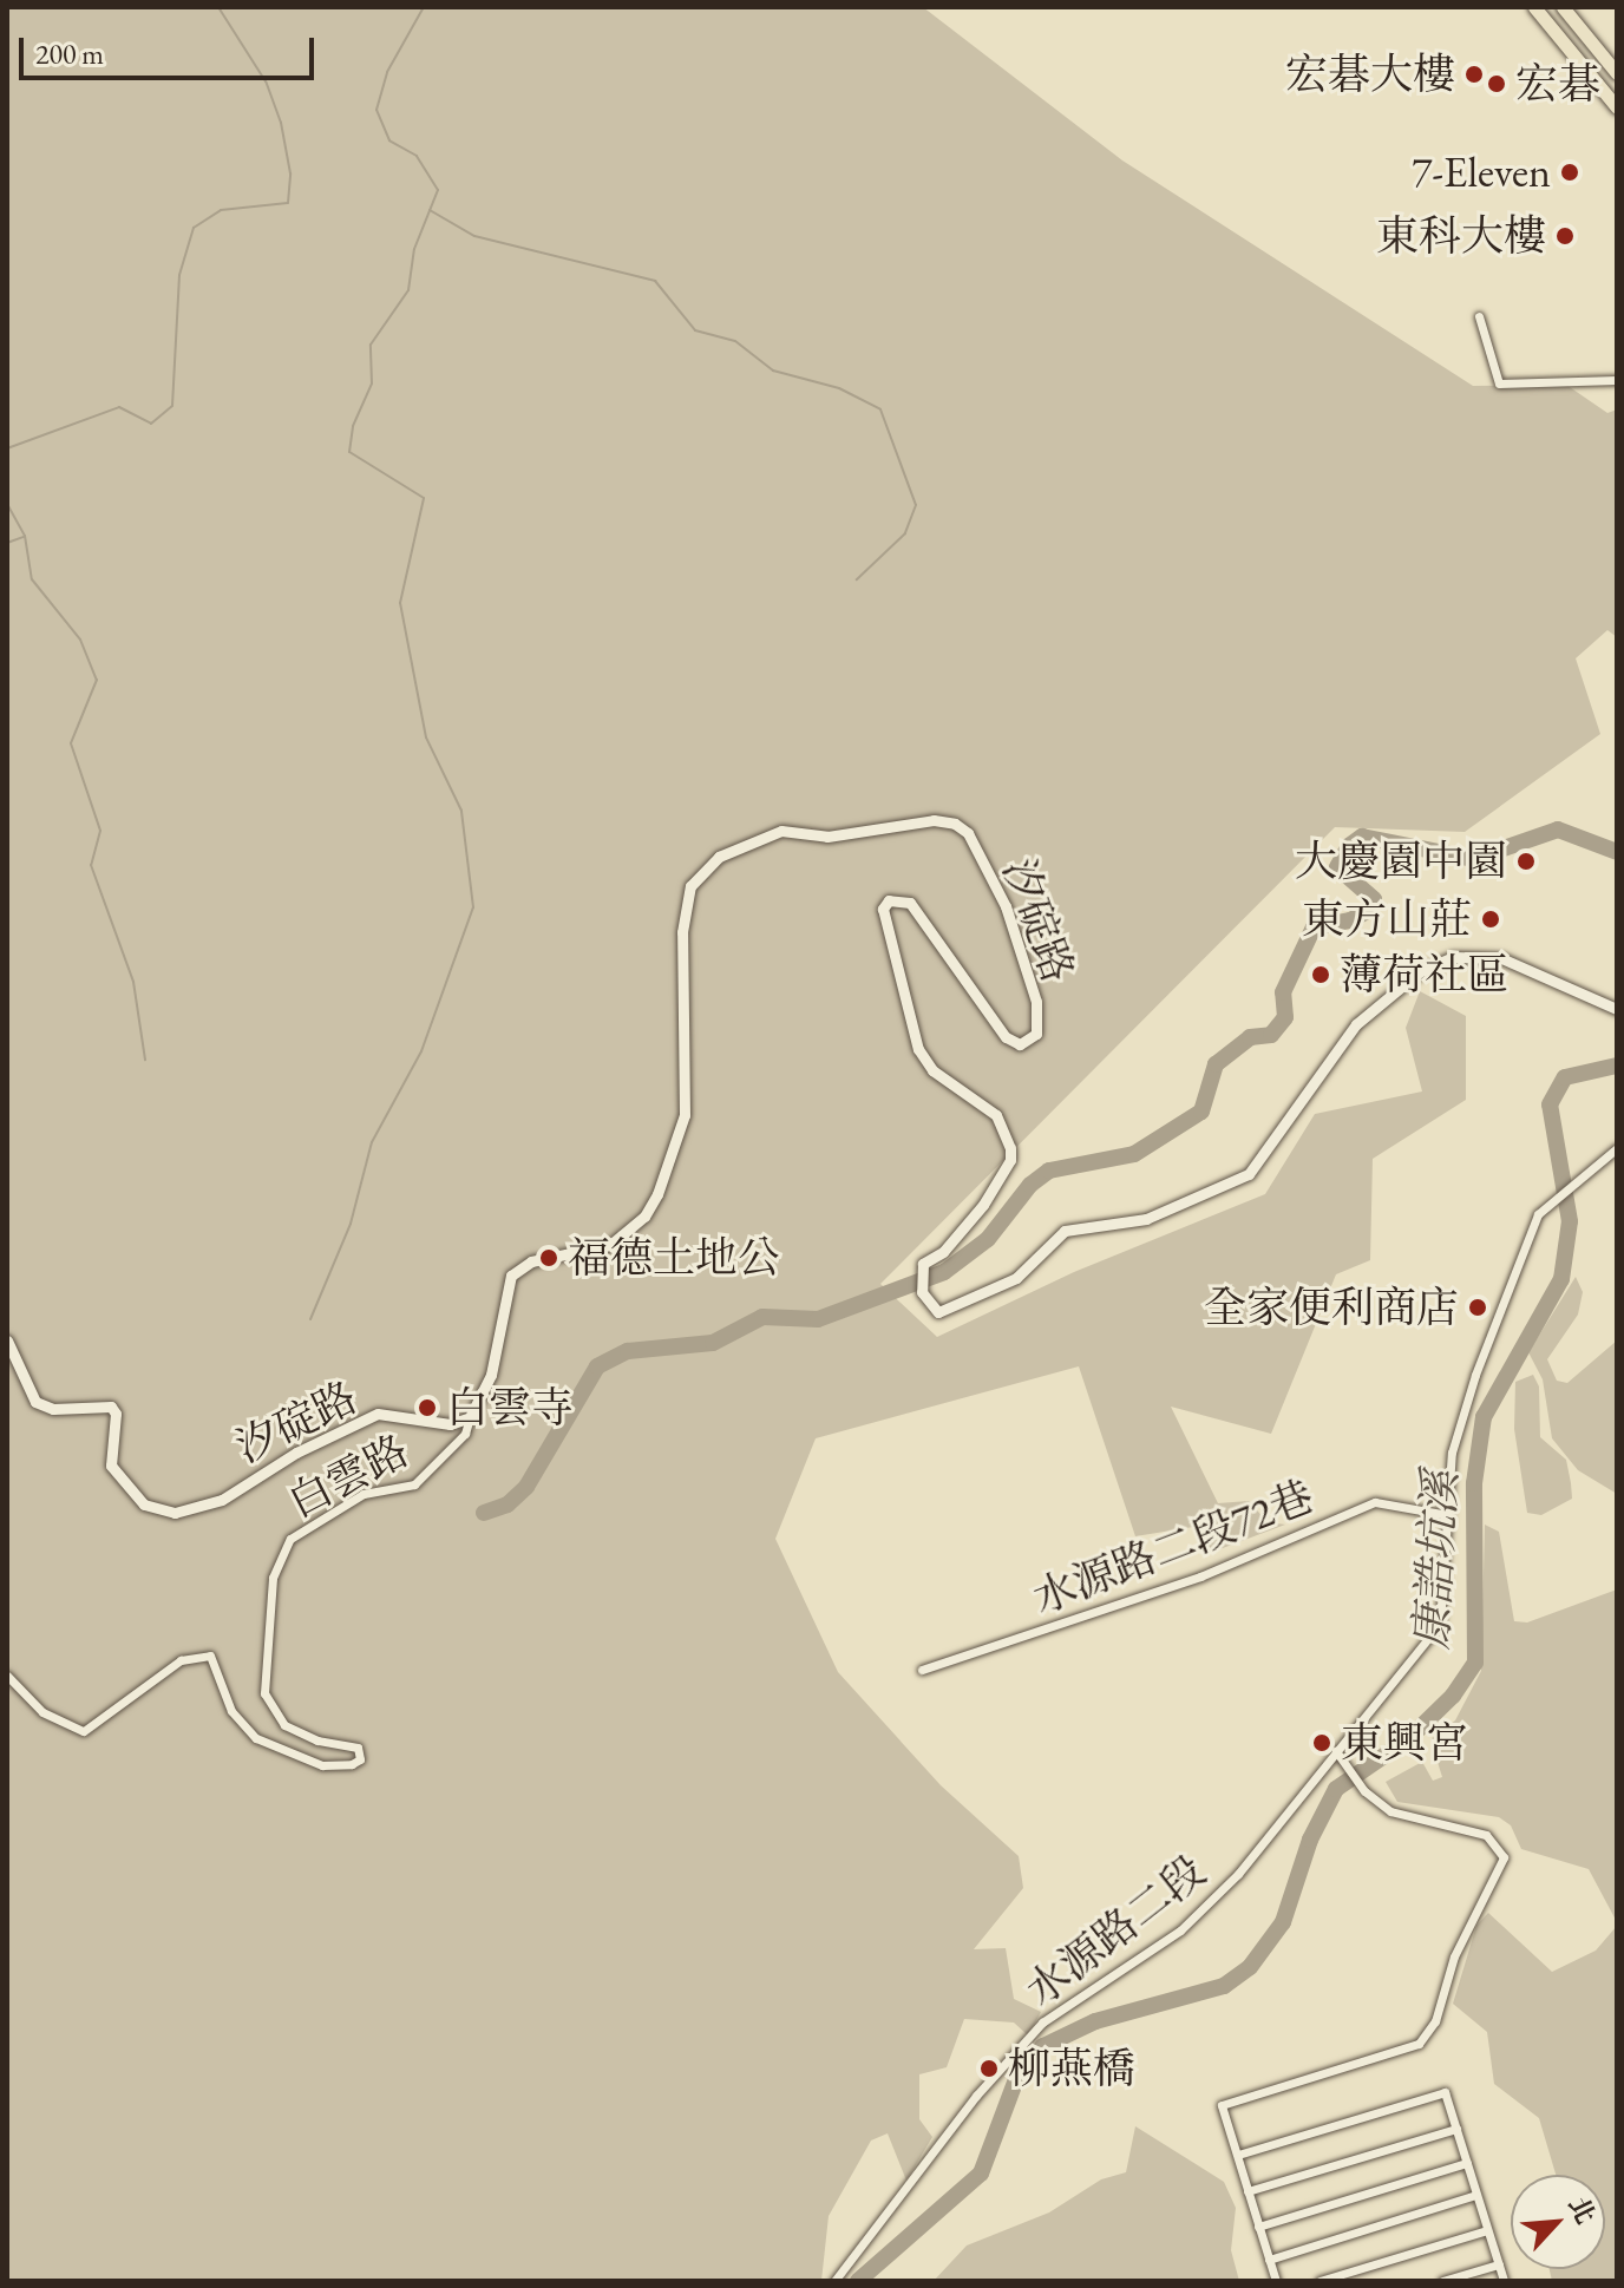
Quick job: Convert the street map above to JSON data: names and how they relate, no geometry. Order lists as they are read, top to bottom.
{
  "streets": {
    "street": [
      "汐碇路",
      "白雲路",
      "水源路二段72巷",
      "水源路二段"
    ]
  },
  "crossings": [
    ["汐碇路", "白雲路"],
    ["水源路二段72巷", "水源路二段"]
  ],
  "water": ["康誥坑溪"],
  "places": [
    "宏碁大樓",
    "宏碁",
    "7-Eleven",
    "東科大樓",
    "大慶園中園",
    "東方山莊",
    "薄荷社區",
    "福德土地公",
    "全家便利商店",
    "白雲寺",
    "東興宮",
    "柳燕橋"
  ],
  "scale_bar": "200 m",
  "north": "top right"
}
